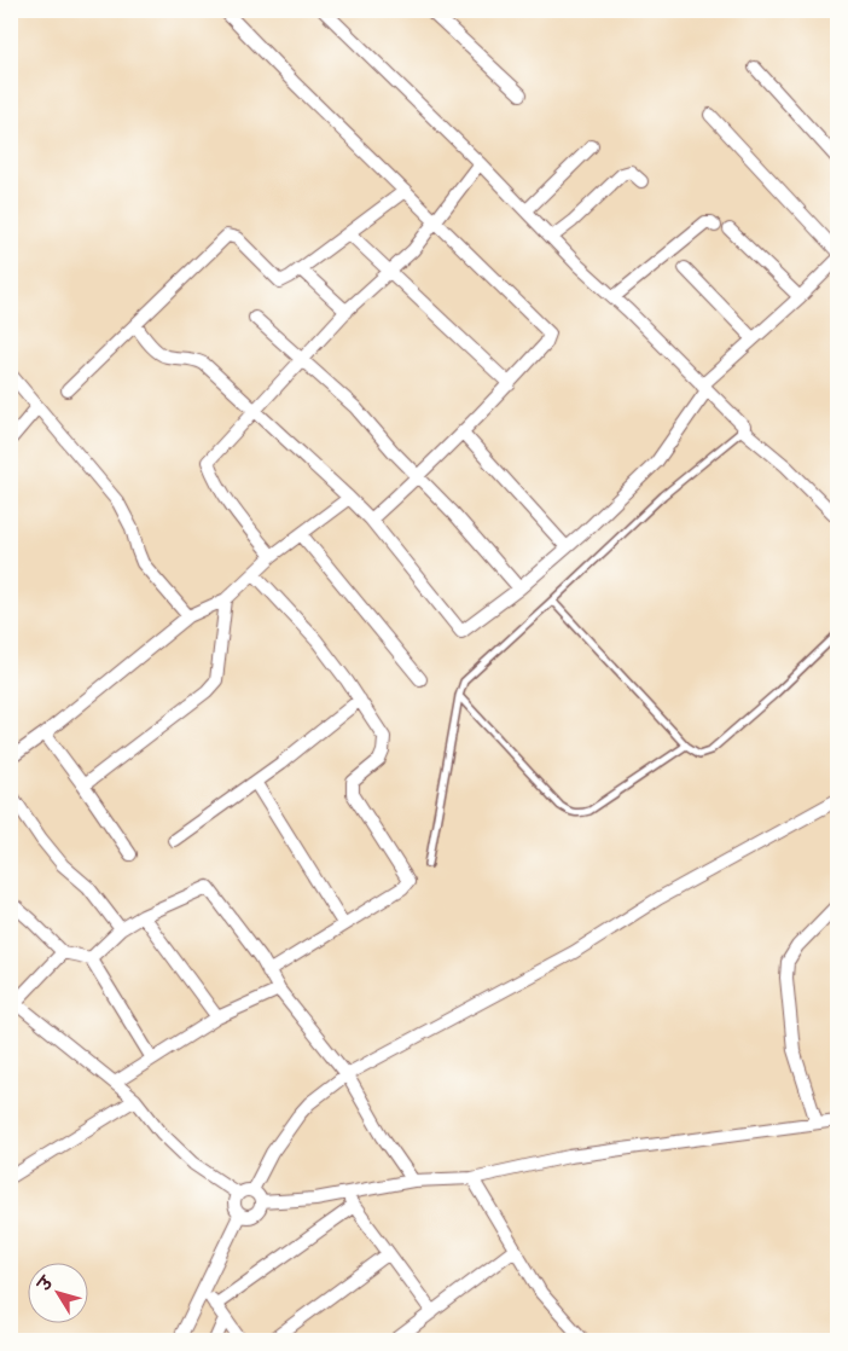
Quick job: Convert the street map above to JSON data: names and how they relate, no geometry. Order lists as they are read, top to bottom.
{
  "north": "top left"
}
